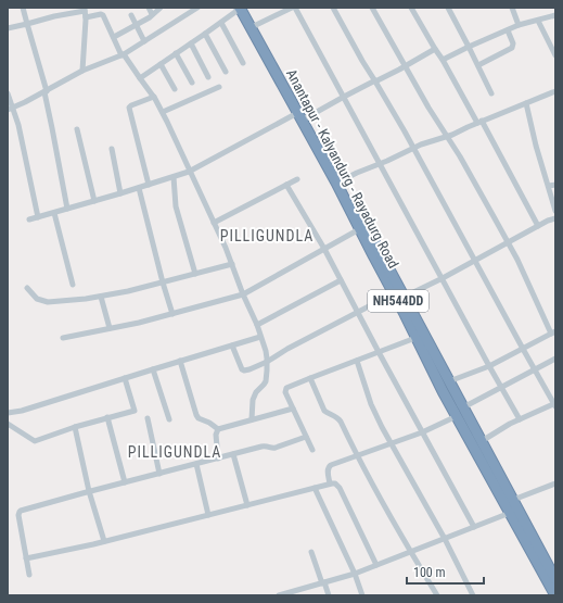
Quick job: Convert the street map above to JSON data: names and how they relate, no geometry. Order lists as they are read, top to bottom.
{
  "streets": {
    "highway": ["Anantapur - Kalyandurg - Rayadurg Road", "NH544DD"]
  },
  "districts": ["PILLIGUNDLA", "PILLIGUNDLA"],
  "scale_bar": "100 m"
}
